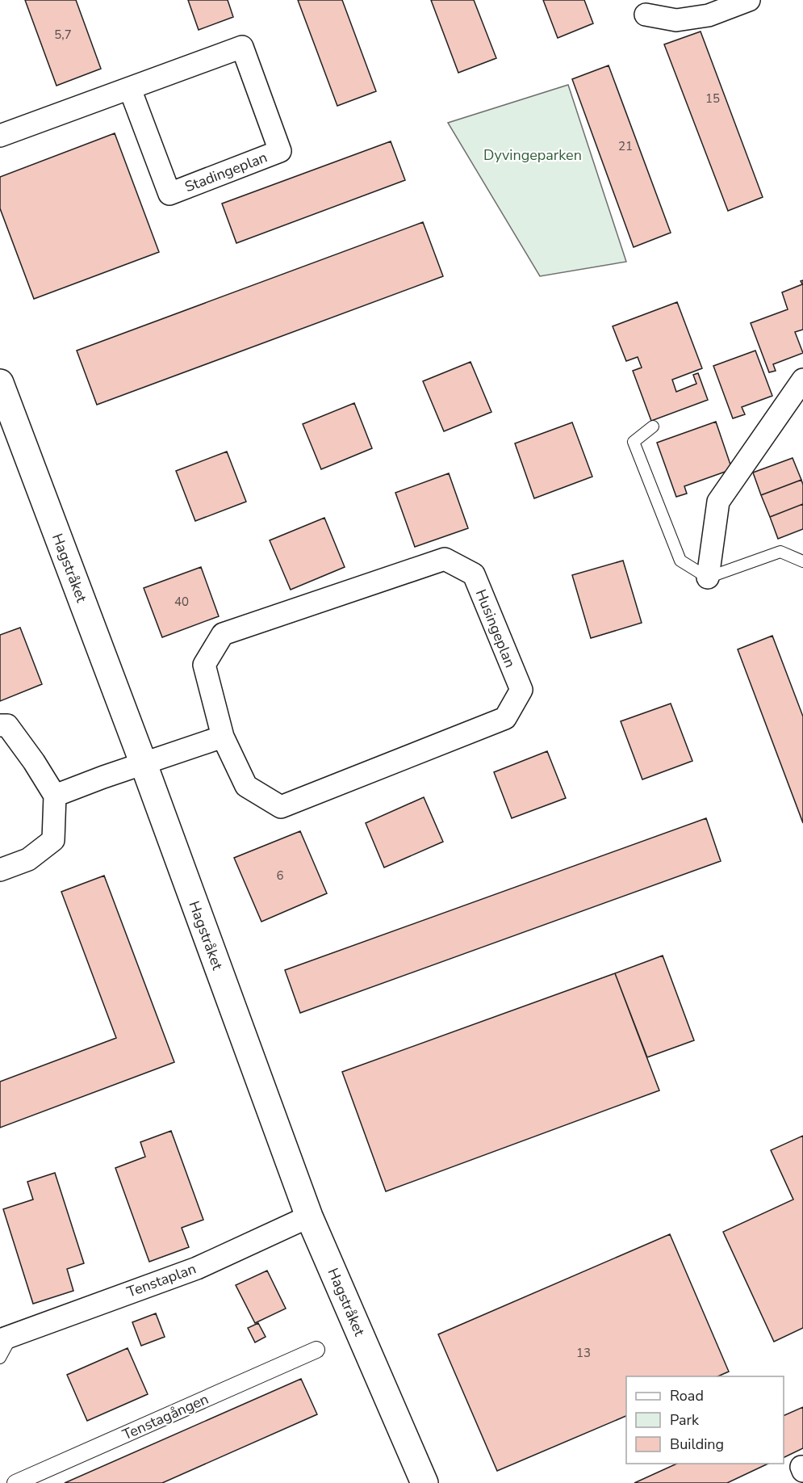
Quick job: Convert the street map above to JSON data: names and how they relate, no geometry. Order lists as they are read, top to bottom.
{
  "streets": {
    "street": [
      "Stadingeplan",
      "Hagstråket",
      "Husingeplan",
      "Tenstaplan",
      "Tenstagången"
    ]
  },
  "crossings": [
    ["Hagstråket", "Tenstaplan"]
  ],
  "parks": ["Dyvingeparken"],
  "house_numbers": [
    "5,7",
    "15",
    "21",
    "40",
    "6",
    "13"
  ],
  "legend": ["Road", "Park", "Building"]
}
